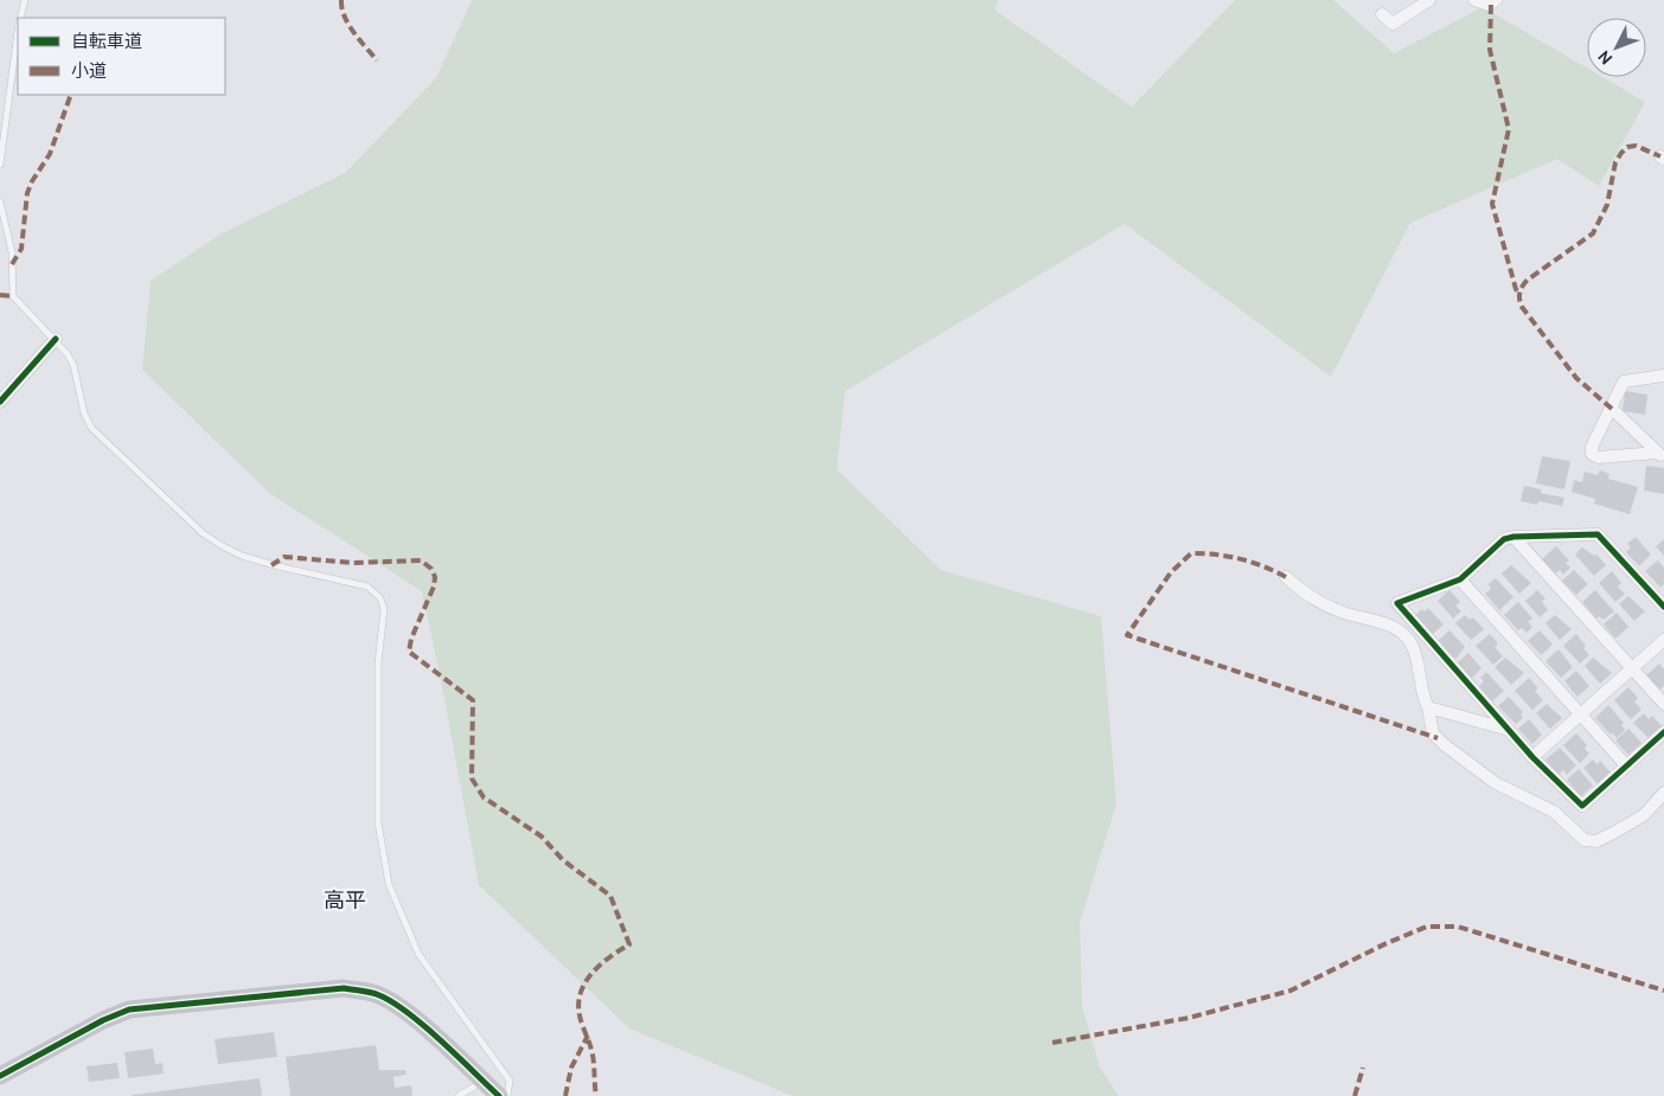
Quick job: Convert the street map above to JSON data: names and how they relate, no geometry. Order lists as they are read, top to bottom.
{
  "districts": ["高平"],
  "legend": ["自転車道", "小道"],
  "north": "bottom left"
}
